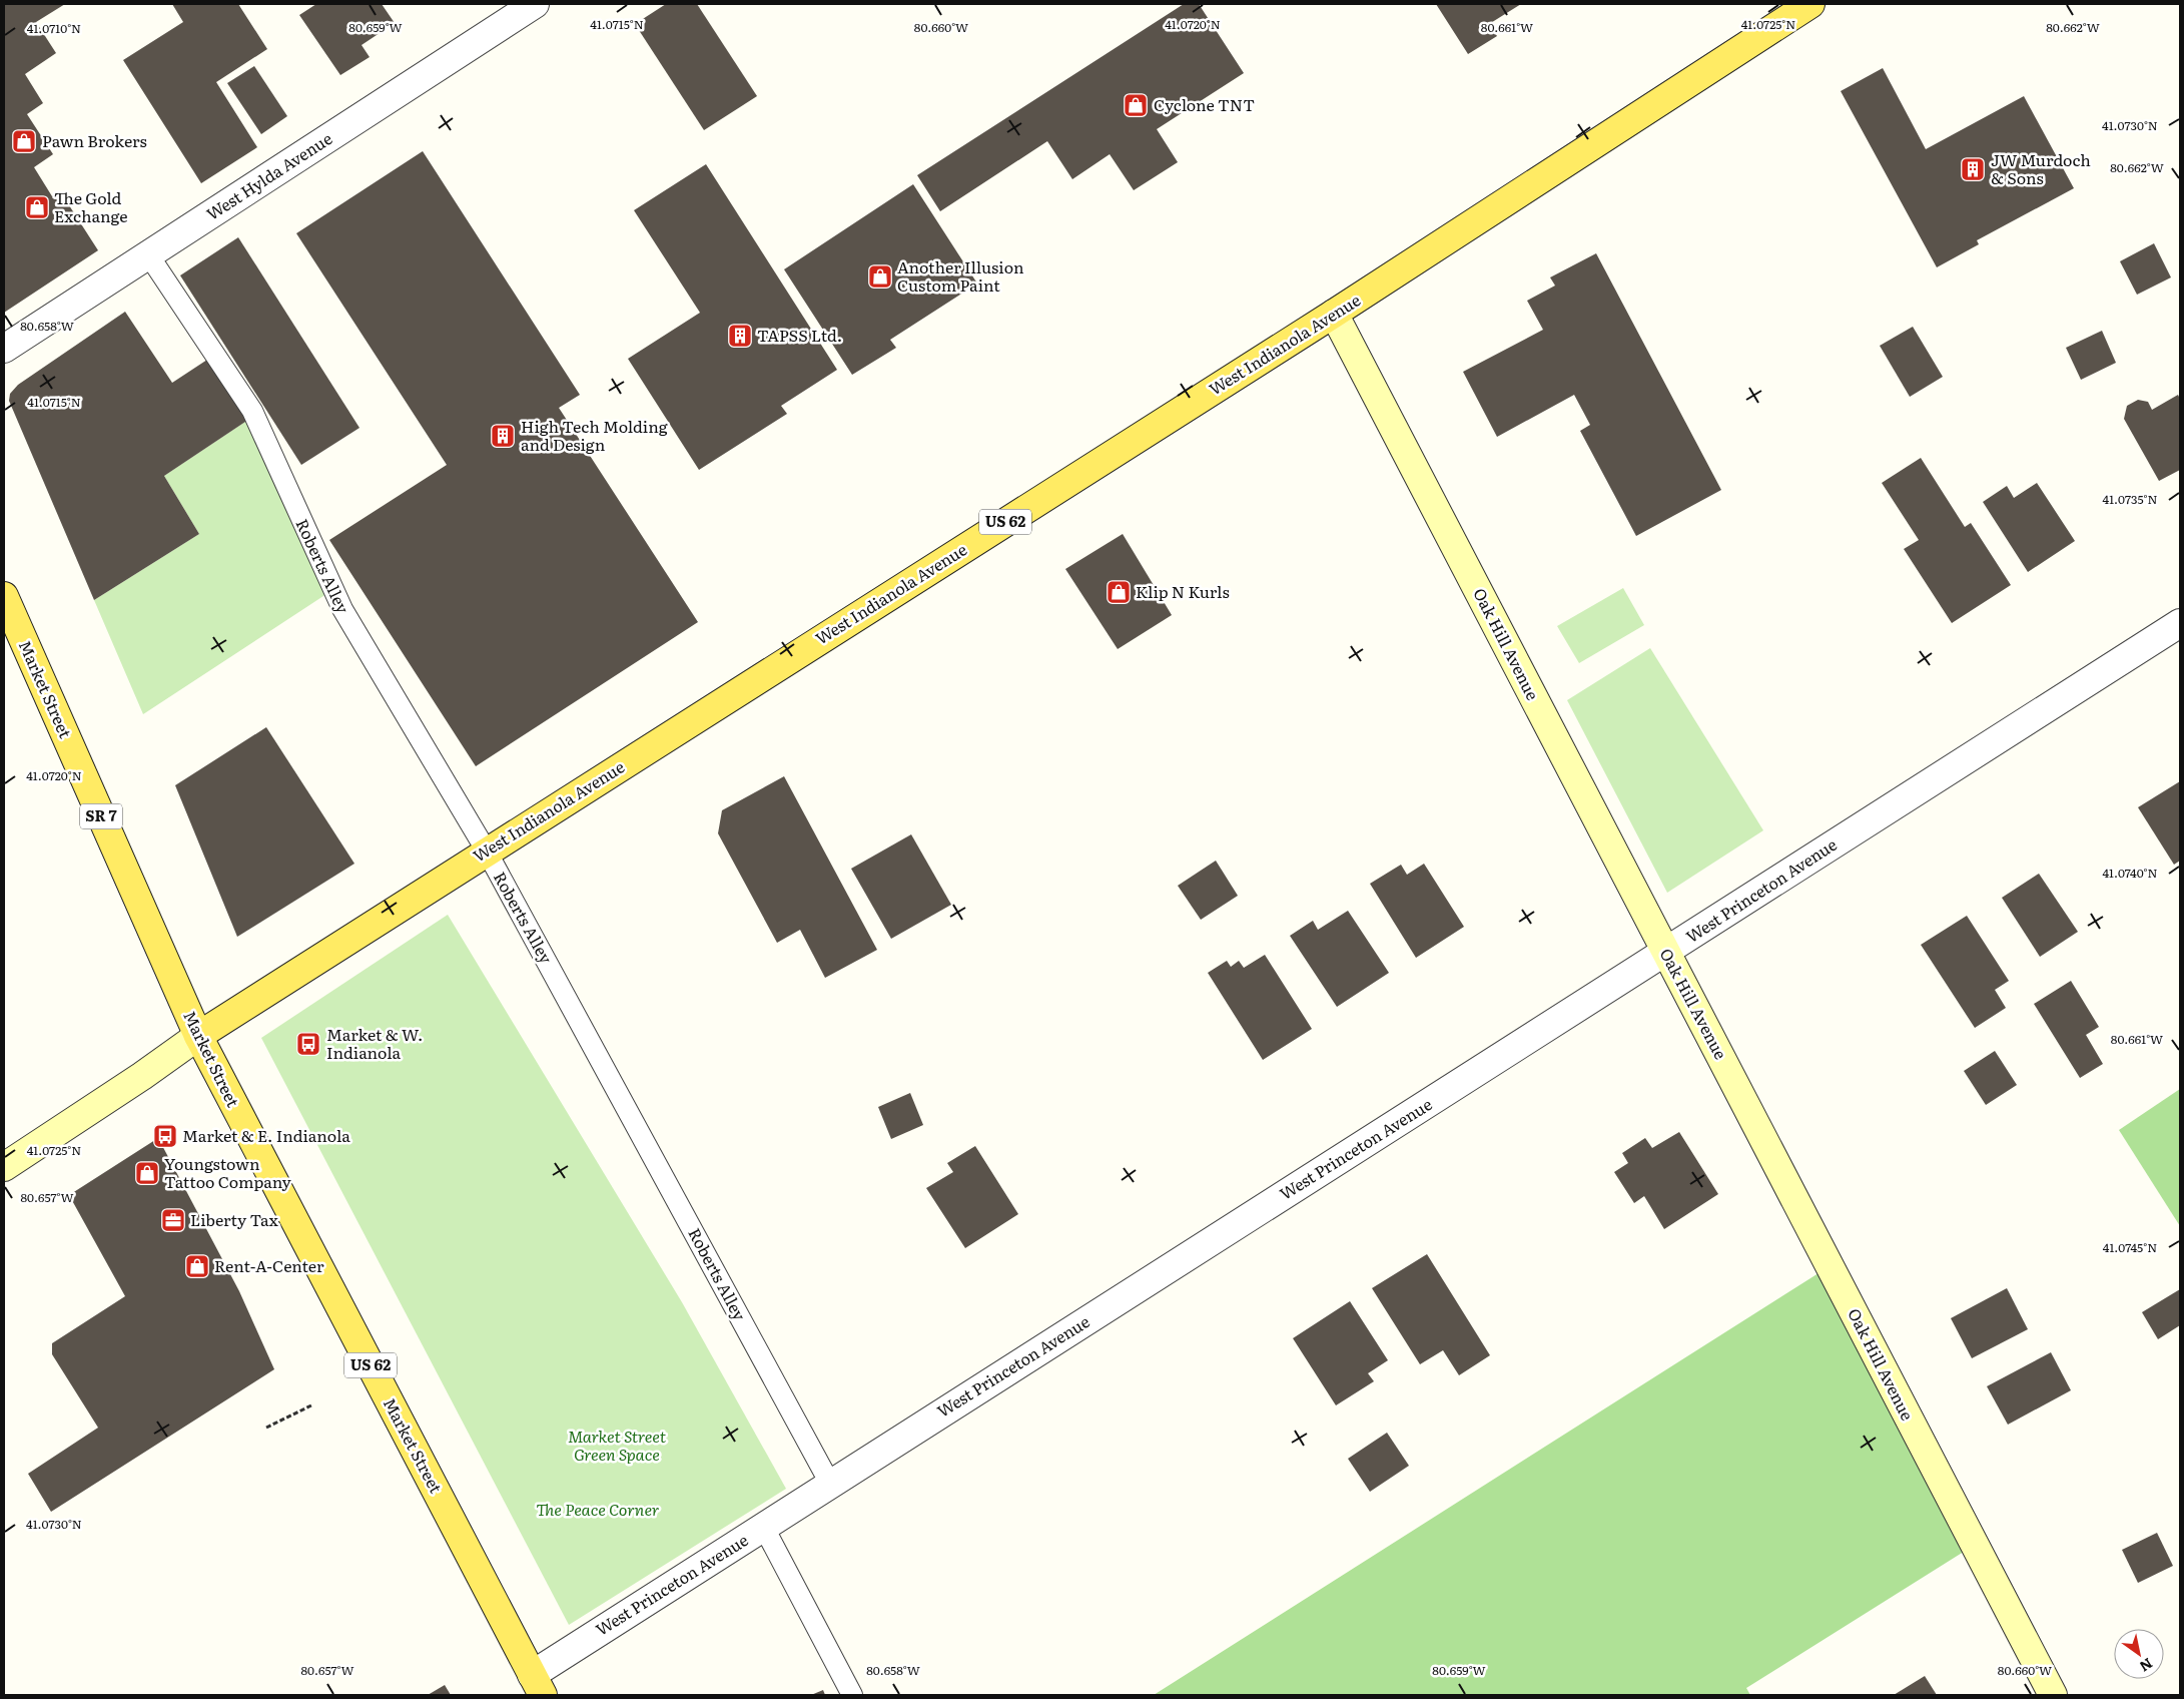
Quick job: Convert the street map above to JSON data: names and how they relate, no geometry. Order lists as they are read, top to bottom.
{
  "streets": {
    "main road": [
      "West Indianola Avenue",
      "US 62",
      "Market Street",
      "SR 7"
    ],
    "street": ["West Hylda Avenue", "Oak Hill Avenue", "West Princeton Avenue"],
    "lane": ["Roberts Alley"]
  },
  "crossings": [
    ["West Hylda Avenue", "Roberts Alley"],
    ["West Indianola Avenue", "Roberts Alley"],
    ["West Indianola Avenue", "Oak Hill Avenue"],
    ["West Indianola Avenue", "Market Street"],
    ["Roberts Alley", "West Princeton Avenue"],
    ["Oak Hill Avenue", "West Princeton Avenue"],
    ["Market Street", "West Princeton Avenue"]
  ],
  "parks": ["Market Street Green Space", "The Peace Corner"],
  "places": {
    "shop": [
      "Cyclone TNT",
      "Pawn Brokers",
      "The Gold Exchange",
      "Another Illusion Custom Paint",
      "Klip N Kurls",
      "Youngstown Tattoo Company",
      "Rent-A-Center"
    ],
    "building": ["JW Murdoch & Sons", "TAPSS Ltd.", "High Tech Molding and Design"],
    "bus stop": ["Market & W. Indianola", "Market & E. Indianola"],
    "office": ["Liberty Tax"]
  },
  "north": "bottom right",
  "coordinates": [
    "41.0715°N",
    "41.0720°N",
    "41.0725°N",
    "80.659°W",
    "80.660°W",
    "80.661°W",
    "80.662°W",
    "41.0710°N",
    "41.0730°N",
    "80.658°W",
    "41.0735°N",
    "41.0740°N",
    "80.657°W",
    "41.0745°N"
  ]
}
